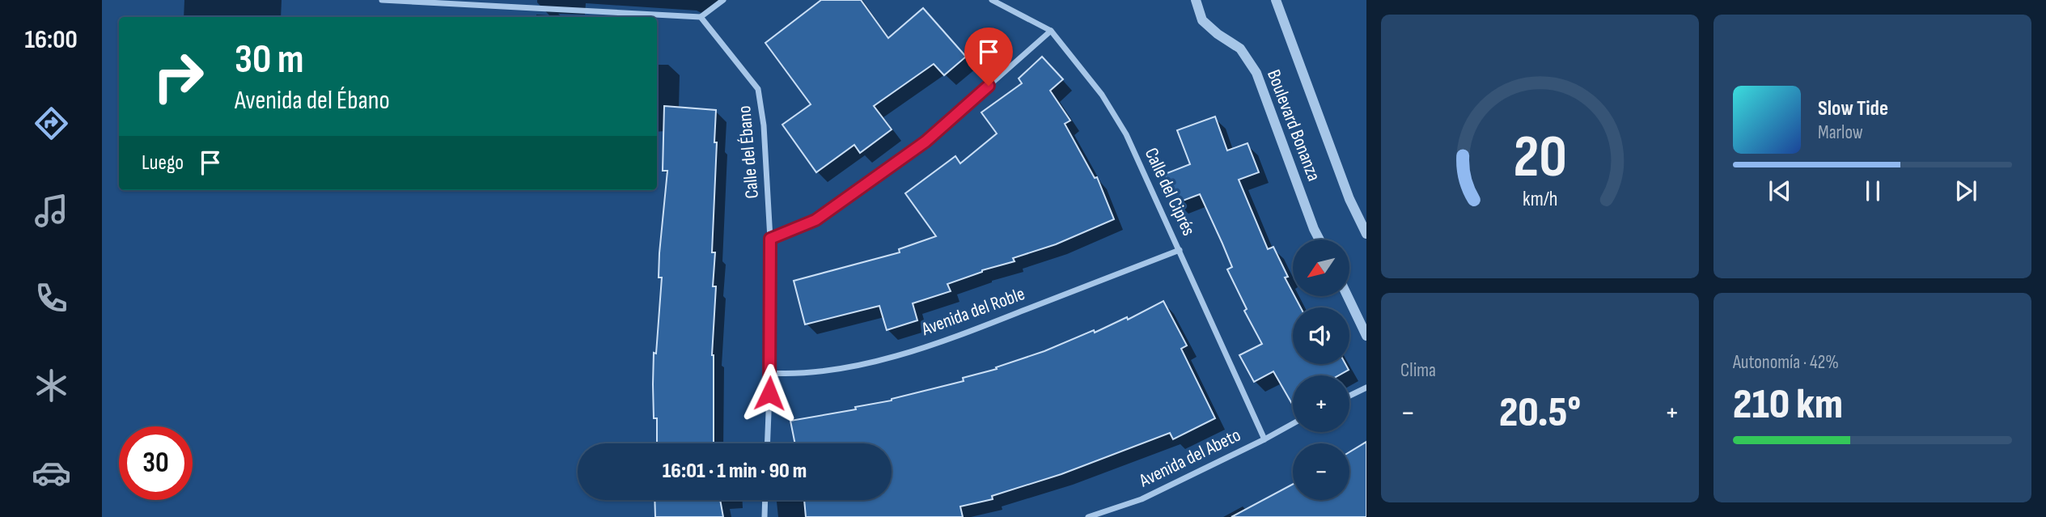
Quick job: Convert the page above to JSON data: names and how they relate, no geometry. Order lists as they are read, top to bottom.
{
  "streets": {
    "street": [
      "Boulevard Bonanza",
      "Calle del Ébano",
      "Calle del Ciprés",
      "Avenida del Roble",
      "Avenida del Abeto"
    ]
  },
  "crossings": [
    ["Calle del Ébano", "Avenida del Roble"],
    ["Calle del Ciprés", "Avenida del Roble"],
    ["Calle del Ciprés", "Avenida del Abeto"]
  ],
  "north": "bottom left",
  "page": {
    "tabs": "16:00",
    "turn": ["30 m", "Avenida del Ébano"],
    "song": ["Slow Tide", "Marlow"],
    "then": "Luego",
    "map_buttons": ["+", "−"],
    "tile": [
      "Clima",
      ["Autonomía · 42%", "210 km"]
    ],
    "heat": ["−", "20.5°", "+"],
    "limit": "30",
    "trip": "16:01 · 1 min · 90 m",
    "gauge": ["20", "km/h"]
  }
}
